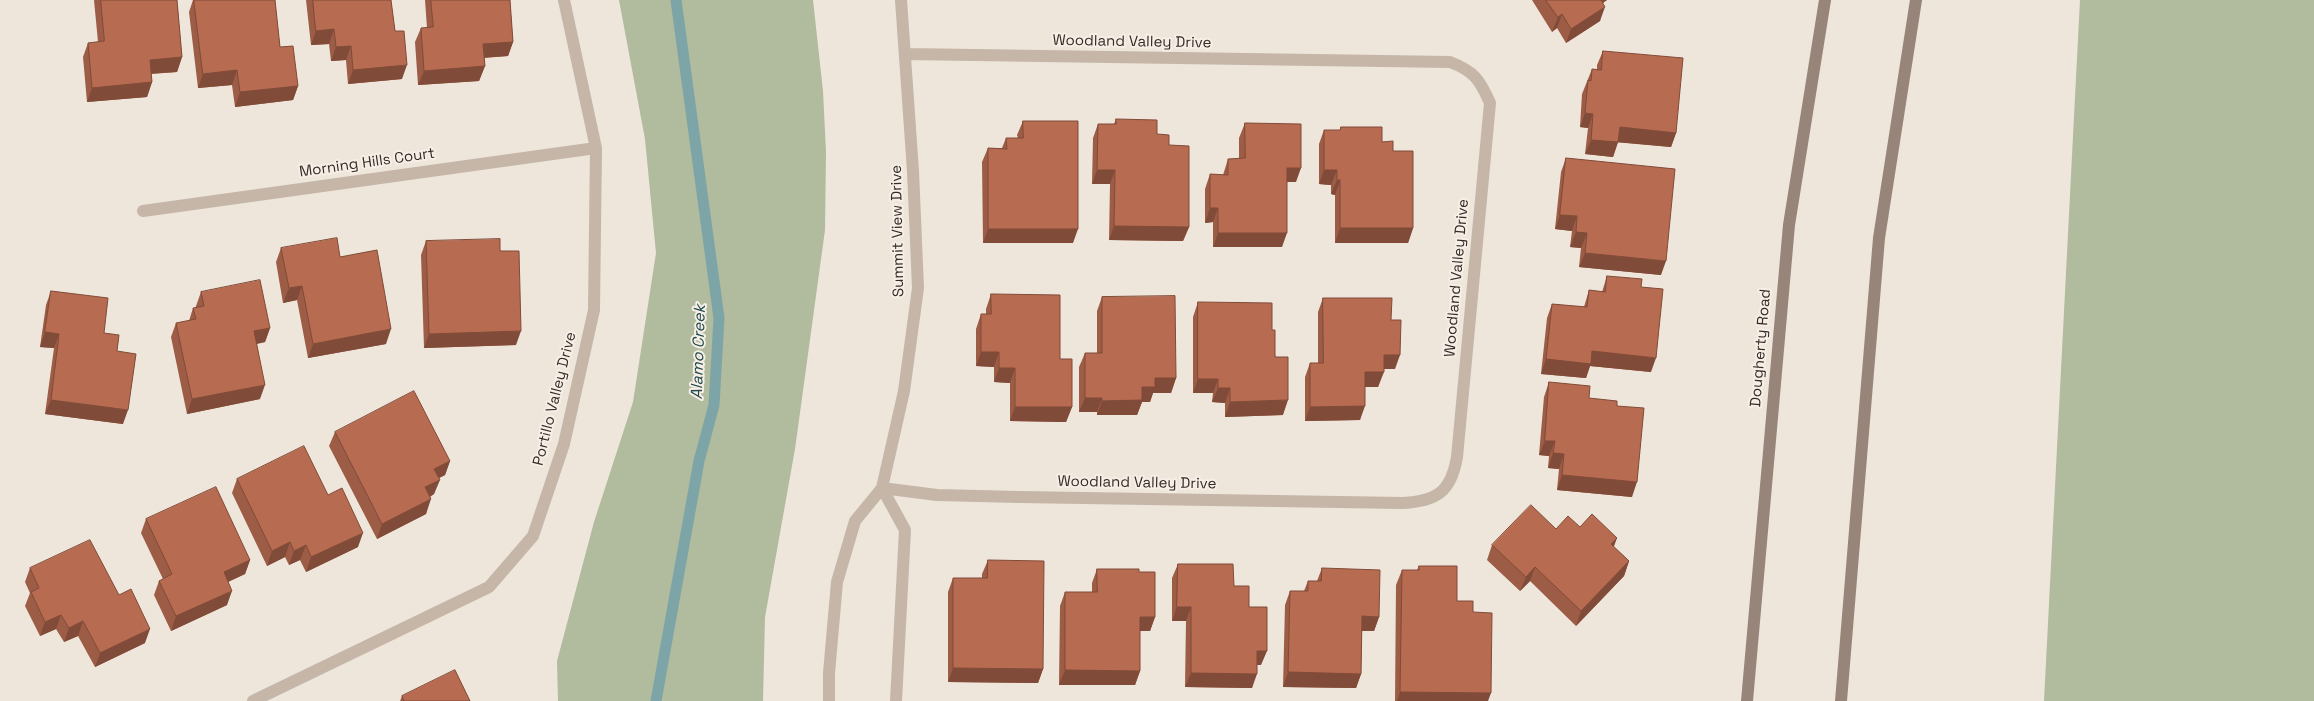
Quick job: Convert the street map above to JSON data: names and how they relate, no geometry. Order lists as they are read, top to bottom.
{
  "streets": {
    "main road": ["Dougherty Road"],
    "street": [
      "Woodland Valley Drive",
      "Morning Hills Court",
      "Summit View Drive",
      "Portillo Valley Drive"
    ]
  },
  "crossings": [
    ["Woodland Valley Drive", "Summit View Drive"],
    ["Morning Hills Court", "Portillo Valley Drive"]
  ],
  "water": ["Alamo Creek"]
}
